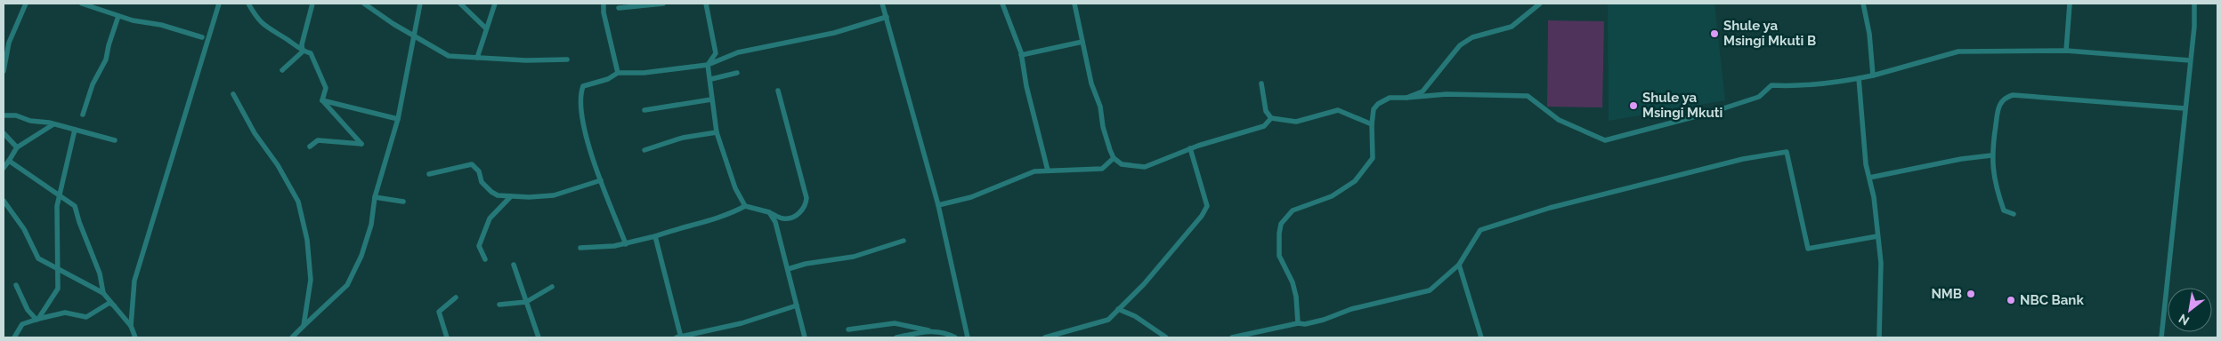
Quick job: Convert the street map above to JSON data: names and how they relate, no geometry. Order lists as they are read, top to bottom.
{
  "places": [
    "Shule ya Msingi Mkuti B",
    "Shule ya Msingi Mkuti",
    "NMB",
    "NBC Bank"
  ],
  "north": "bottom left"
}
